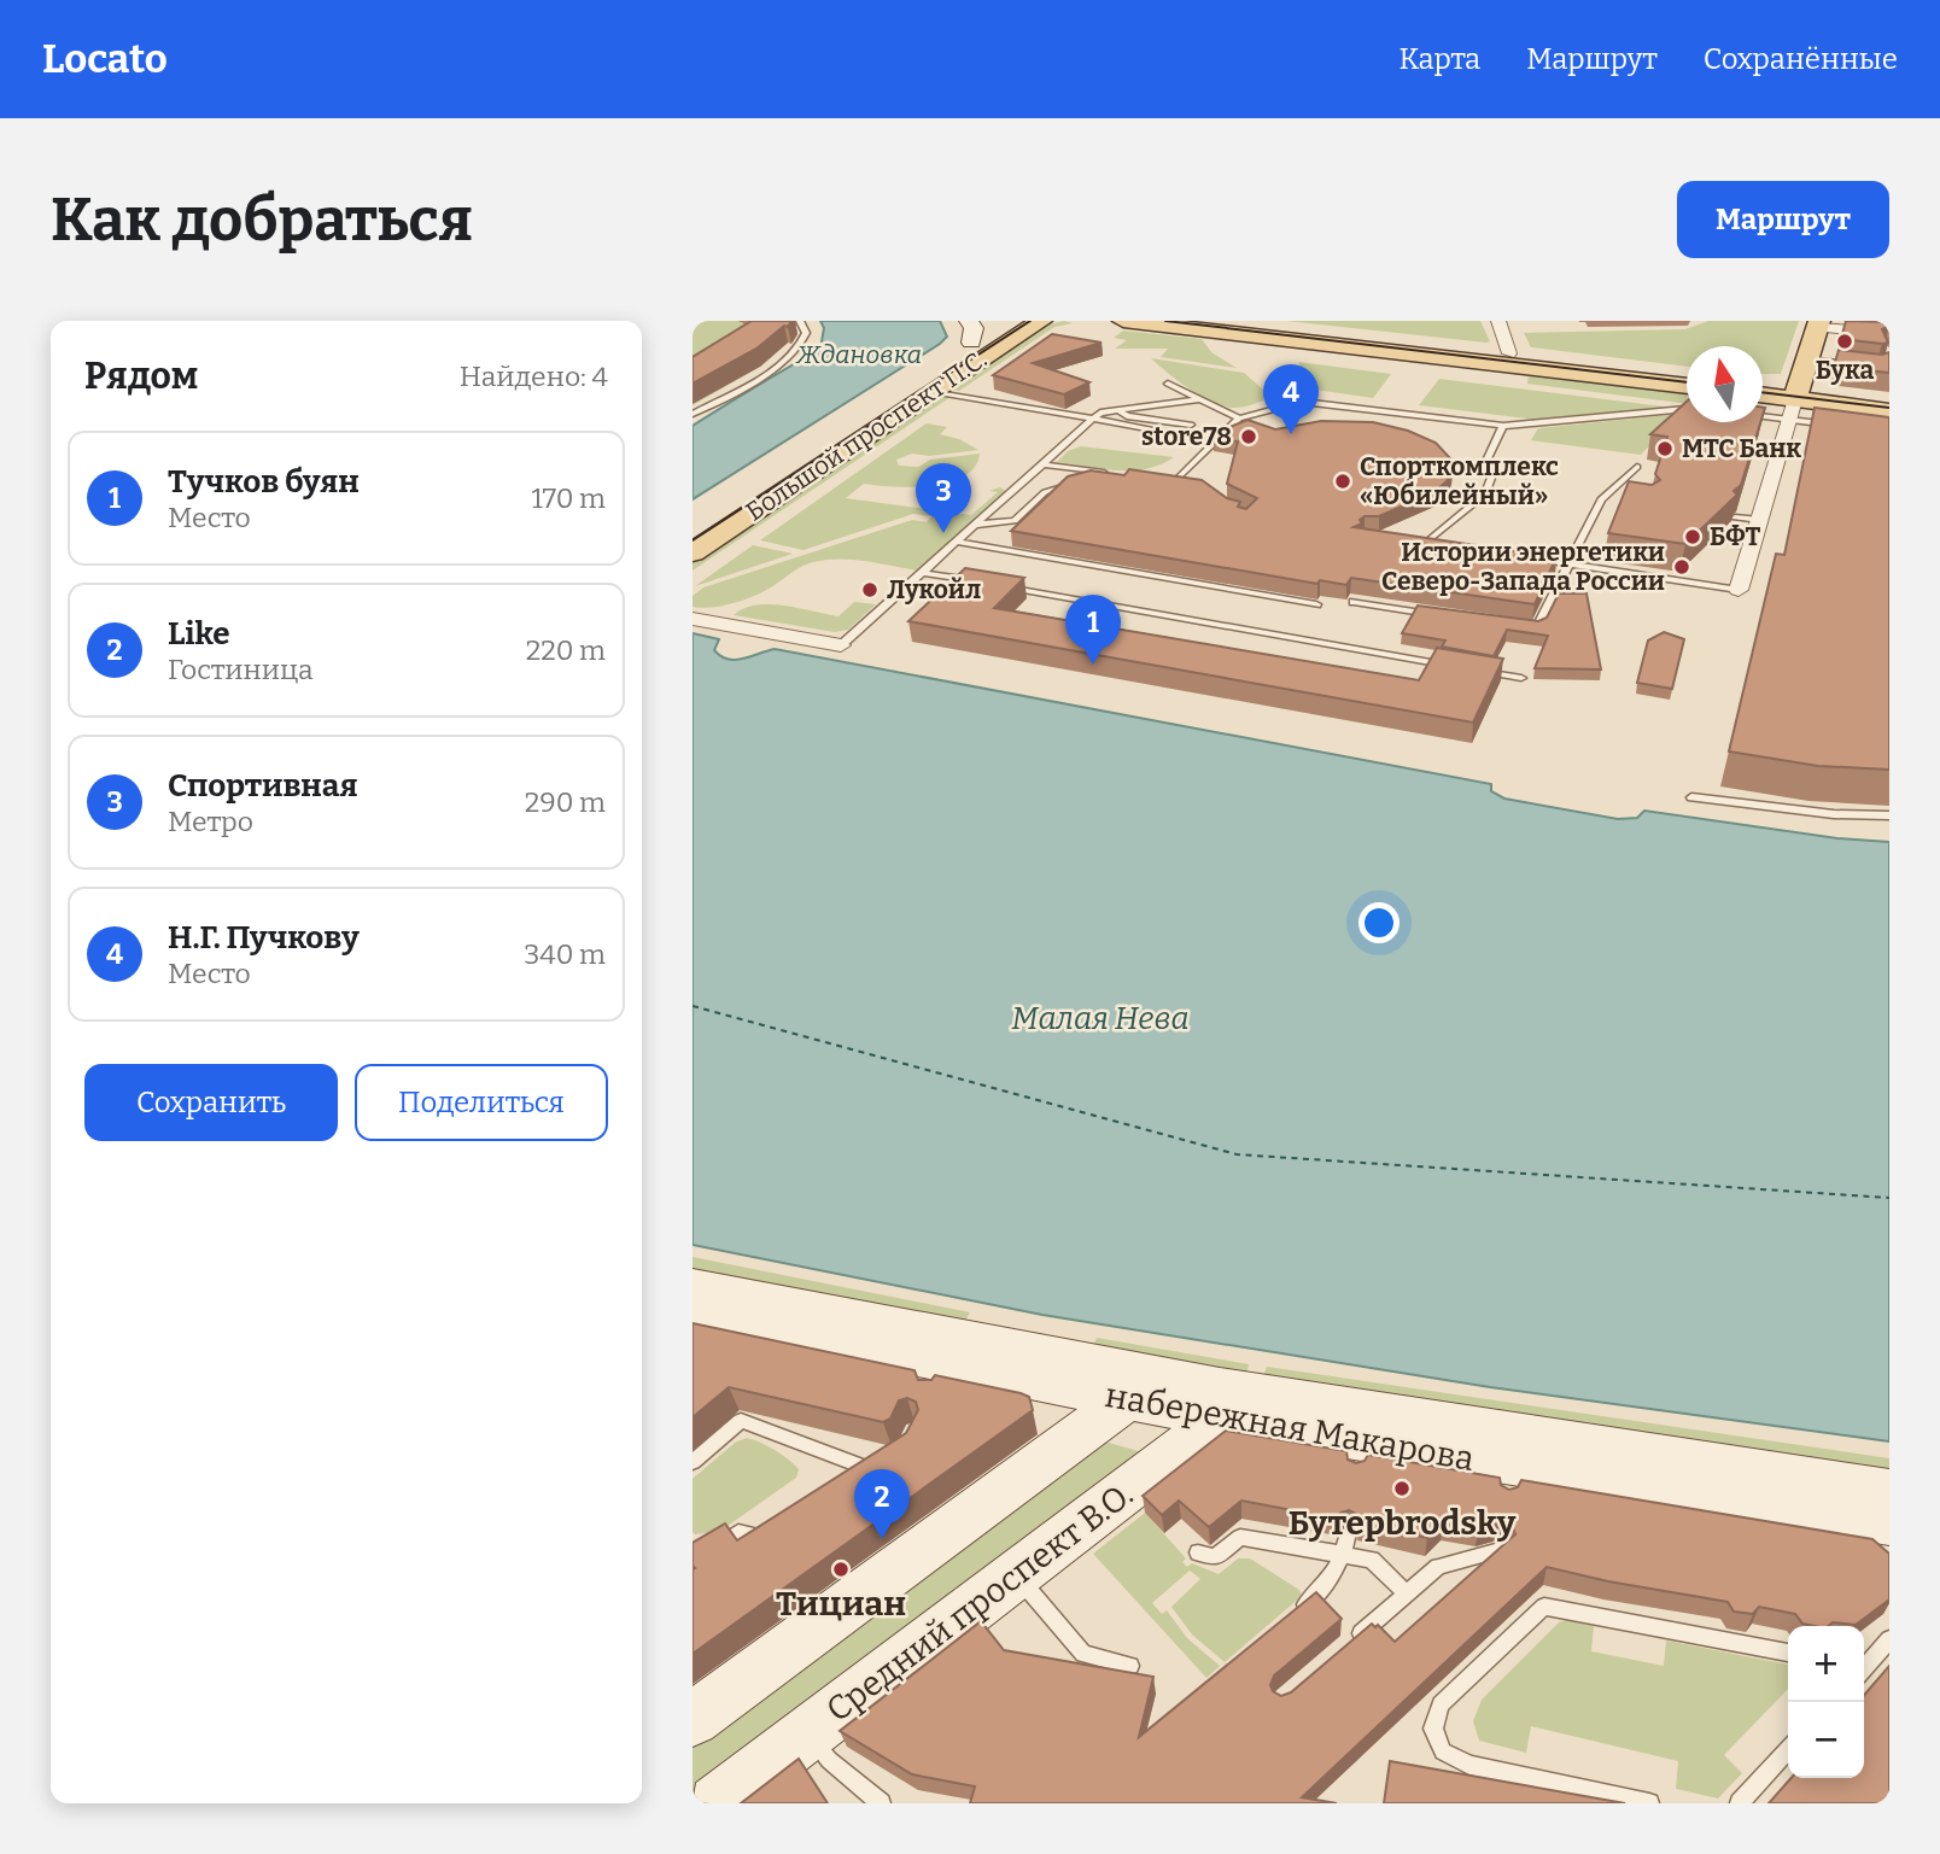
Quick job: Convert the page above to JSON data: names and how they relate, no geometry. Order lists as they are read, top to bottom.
{
  "streets": {
    "main road": ["Большой проспект П.С.", "набережная Макарова", "Средний проспект В.О."]
  },
  "crossings": [
    ["набережная Макарова", "Средний проспект В.О."]
  ],
  "water": ["Ждановка", "Малая Нева"],
  "places": [
    "Бука",
    "store78",
    "МТС Банк",
    "Спорткомплекс «Юбилейный»",
    "БФТ",
    "Истории энергетики Северо-Запада России",
    "Лукойл",
    "Бутерbrodsky",
    "Тициан"
  ],
  "north": "top",
  "page": {
    "header": "Locato",
    "nav": ["Карта", "Маршрут", "Сохранённые"],
    "buttons": [
      "Маршрут",
      ["Сохранить", "Поделиться"]
    ],
    "title": "Как добраться",
    "heading": ["Рядом", "Найдено: 4"],
    "pins": [
      "4",
      "3",
      "1",
      "2"
    ],
    "list": [
      {
        "mark": "1",
        "name": "Тучков буян",
        "note": "Место",
        "value": "170 m"
      },
      {
        "mark": "2",
        "name": "Like",
        "note": "Гостиница",
        "value": "220 m"
      },
      {
        "mark": "3",
        "name": "Спортивная",
        "note": "Метро",
        "value": "290 m"
      },
      {
        "mark": "4",
        "name": "Н.Г. Пучкову",
        "note": "Место",
        "value": "340 m"
      }
    ],
    "map_buttons": ["+", "−"]
  }
}
